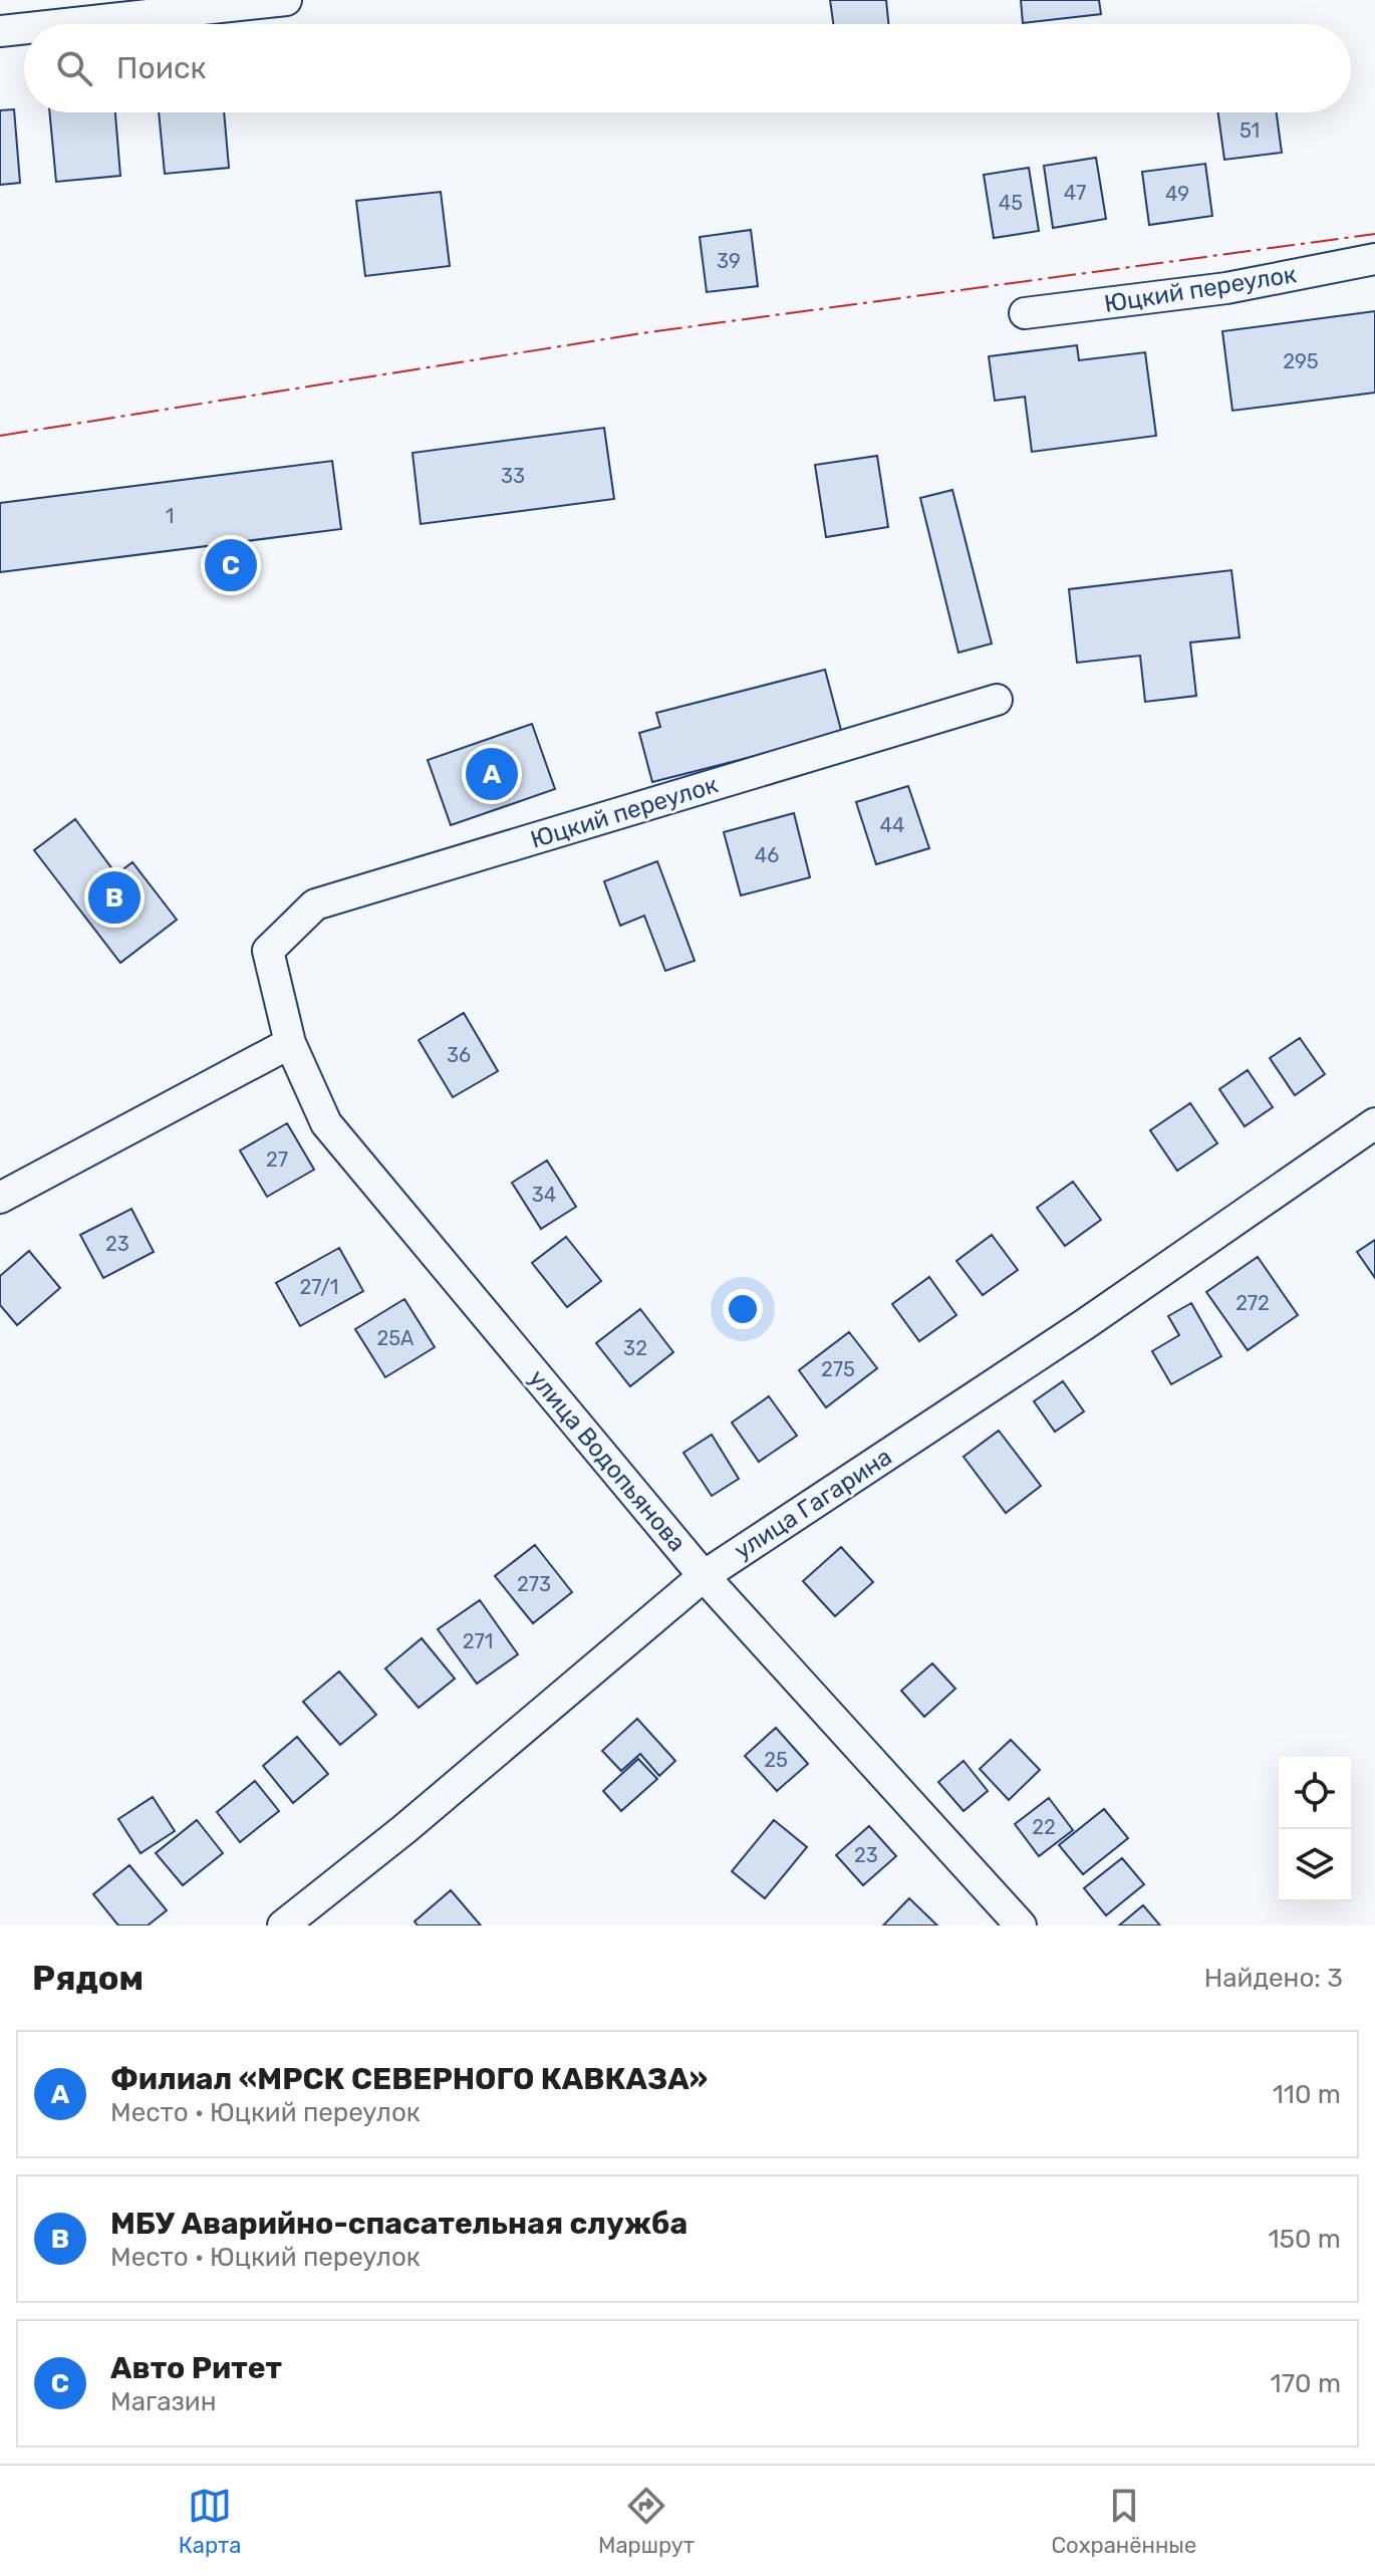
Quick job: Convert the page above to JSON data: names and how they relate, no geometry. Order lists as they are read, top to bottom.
{
  "streets": {
    "street": ["Юцкий переулок", "улица Водопьянова", "улица Гагарина"]
  },
  "crossings": [
    ["Юцкий переулок", "улица Водопьянова"],
    ["улица Водопьянова", "улица Гагарина"]
  ],
  "house_numbers": [
    "51",
    "47",
    "49",
    "45",
    "39",
    "295",
    "33",
    "1",
    "44",
    "46",
    "36",
    "27",
    "34",
    "23",
    "27/1",
    "272",
    "25А",
    "32",
    "275",
    "273",
    "271",
    "25",
    "22",
    "23"
  ],
  "page": {
    "search": "Поиск",
    "pins": ["C", "A", "B"],
    "heading": ["Рядом", "Найдено: 3"],
    "list": [
      {
        "mark": "A",
        "name": "Филиал «МРСК СЕВЕРНОГО КАВКАЗА»",
        "note": "Место · Юцкий переулок",
        "value": "110 m"
      },
      {
        "mark": "B",
        "name": "МБУ Аварийно-спасательная служба",
        "note": "Место · Юцкий переулок",
        "value": "150 m"
      },
      {
        "mark": "C",
        "name": "Авто Ритет",
        "note": "Магазин",
        "value": "170 m"
      }
    ],
    "nav": ["Карта", "Маршрут", "Сохранённые"]
  }
}
